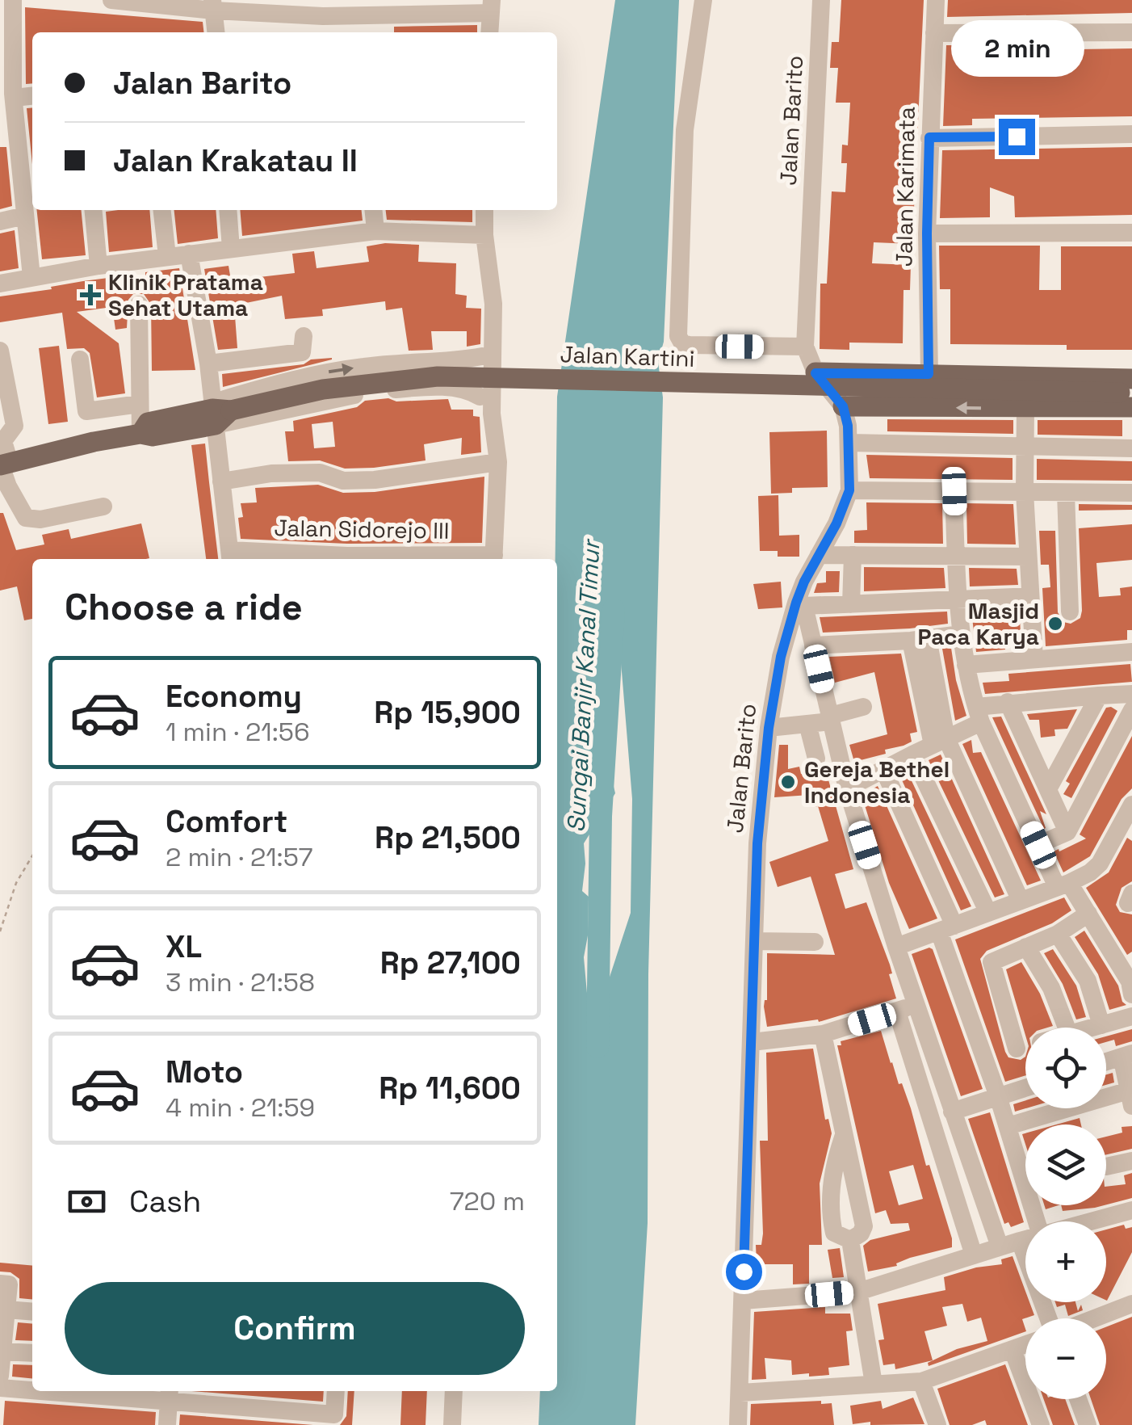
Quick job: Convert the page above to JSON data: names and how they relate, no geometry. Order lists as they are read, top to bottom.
{
  "streets": {
    "main road": ["Jalan Kartini"],
    "street": ["Jalan Barito", "Jalan Karimata", "Jalan Sidorejo III"]
  },
  "water": ["Sungai Banjir Kanal Timur"],
  "places": {
    "health": ["Klinik Pratama Sehat Utama"],
    "other": ["Masjid Paca Karya", "Gereja Bethel Indonesia"]
  },
  "page": {
    "bubble": "2 min",
    "banner": ["Jalan Barito", "Jalan Krakatau II"],
    "heading": "Choose a ride",
    "list": [
      {
        "name": "Economy",
        "note": "1 min · 21:56",
        "value": "Rp 15,900"
      },
      {
        "name": "Comfort",
        "note": "2 min · 21:57",
        "value": "Rp 21,500"
      },
      {
        "name": "XL",
        "note": "3 min · 21:58",
        "value": "Rp 27,100"
      },
      {
        "name": "Moto",
        "note": "4 min · 21:59",
        "value": "Rp 11,600"
      }
    ],
    "map_buttons": ["+", "−"],
    "pay": ["Cash", "720 m"],
    "buttons": "Confirm"
  }
}
